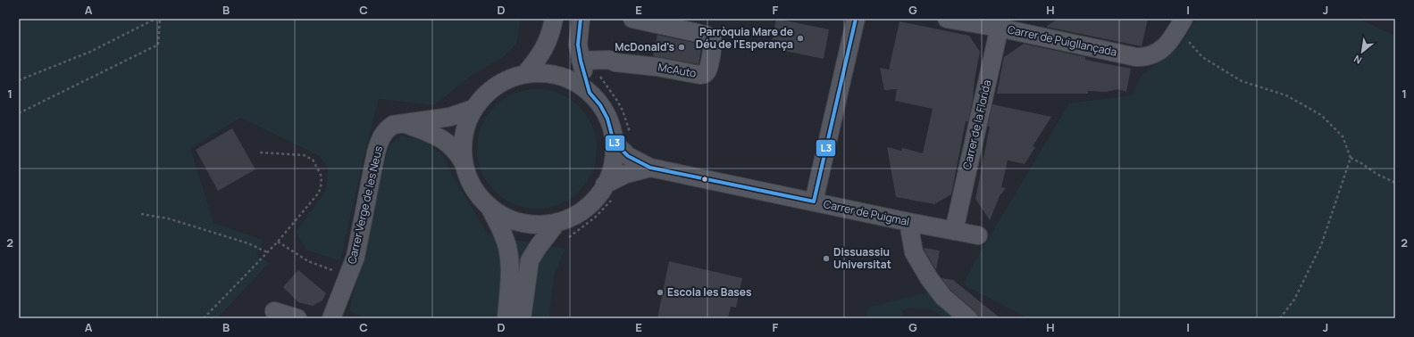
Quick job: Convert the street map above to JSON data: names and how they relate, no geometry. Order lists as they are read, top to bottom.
{
  "streets": {
    "street": [
      "Carrer de Puigllançada",
      "McAuto",
      "Carrer de la Florida",
      "Carrer Verge de les Neus",
      "Carrer de Puigmal"
    ]
  },
  "crossings": [
    ["Carrer de Puigllançada", "Carrer de la Florida"],
    ["Carrer de la Florida", "Carrer de Puigmal"]
  ],
  "places": [
    "Parròquia Mare de Déu de l'Esperança",
    "McDonald's",
    "Dissuassiu Universitat",
    "Escola les Bases"
  ],
  "lines": ["transit line L3"],
  "north": "bottom left",
  "grid": {
    "columns": [
      "A",
      "B",
      "C",
      "D",
      "E",
      "F",
      "G",
      "H",
      "I",
      "J"
    ],
    "rows": ["1", "2"]
  }
}
